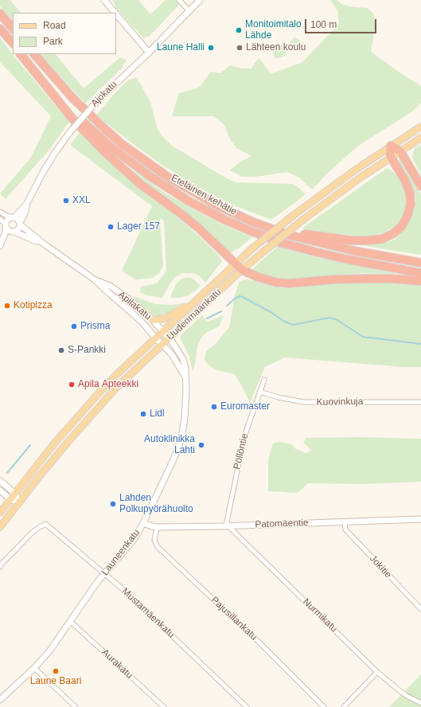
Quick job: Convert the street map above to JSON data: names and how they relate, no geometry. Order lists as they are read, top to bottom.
{
  "streets": {
    "highway": ["Eteläinen kehätie"],
    "main road": ["Uudenmaankatu"],
    "street": [
      "Ajokatu",
      "Apilakatu",
      "Kuovinkuja",
      "Pöllöntie",
      "Patomäentie",
      "Launeenkatu",
      "Jokitie",
      "Mustamäenkatu",
      "Nurmikatu",
      "Pajusillankatu",
      "Aurakatu"
    ]
  },
  "crossings": [
    ["Ajokatu", "Apilakatu"],
    ["Apilakatu", "Uudenmaankatu"],
    ["Apilakatu", "Launeenkatu"],
    ["Uudenmaankatu", "Launeenkatu"],
    ["Kuovinkuja", "Pöllöntie"],
    ["Pöllöntie", "Patomäentie"],
    ["Pöllöntie", "Nurmikatu"],
    ["Patomäentie", "Launeenkatu"],
    ["Patomäentie", "Jokitie"],
    ["Patomäentie", "Nurmikatu"],
    ["Patomäentie", "Pajusillankatu"],
    ["Launeenkatu", "Mustamäenkatu"],
    ["Launeenkatu", "Aurakatu"]
  ],
  "places": [
    "Monitoimitalo Lähde",
    "Laune Halli",
    "Lähteen koulu",
    "XXL",
    "Lager 157",
    "Kotipizza",
    "Prisma",
    "S-Pankki",
    "Apila Apteekki",
    "Euromaster",
    "Lidl",
    "Autoklinikka Lahti",
    "Lahden Polkupyörähuolto",
    "Laune Baari"
  ],
  "legend": ["Road", "Park"],
  "scale_bar": "100 m"
}
